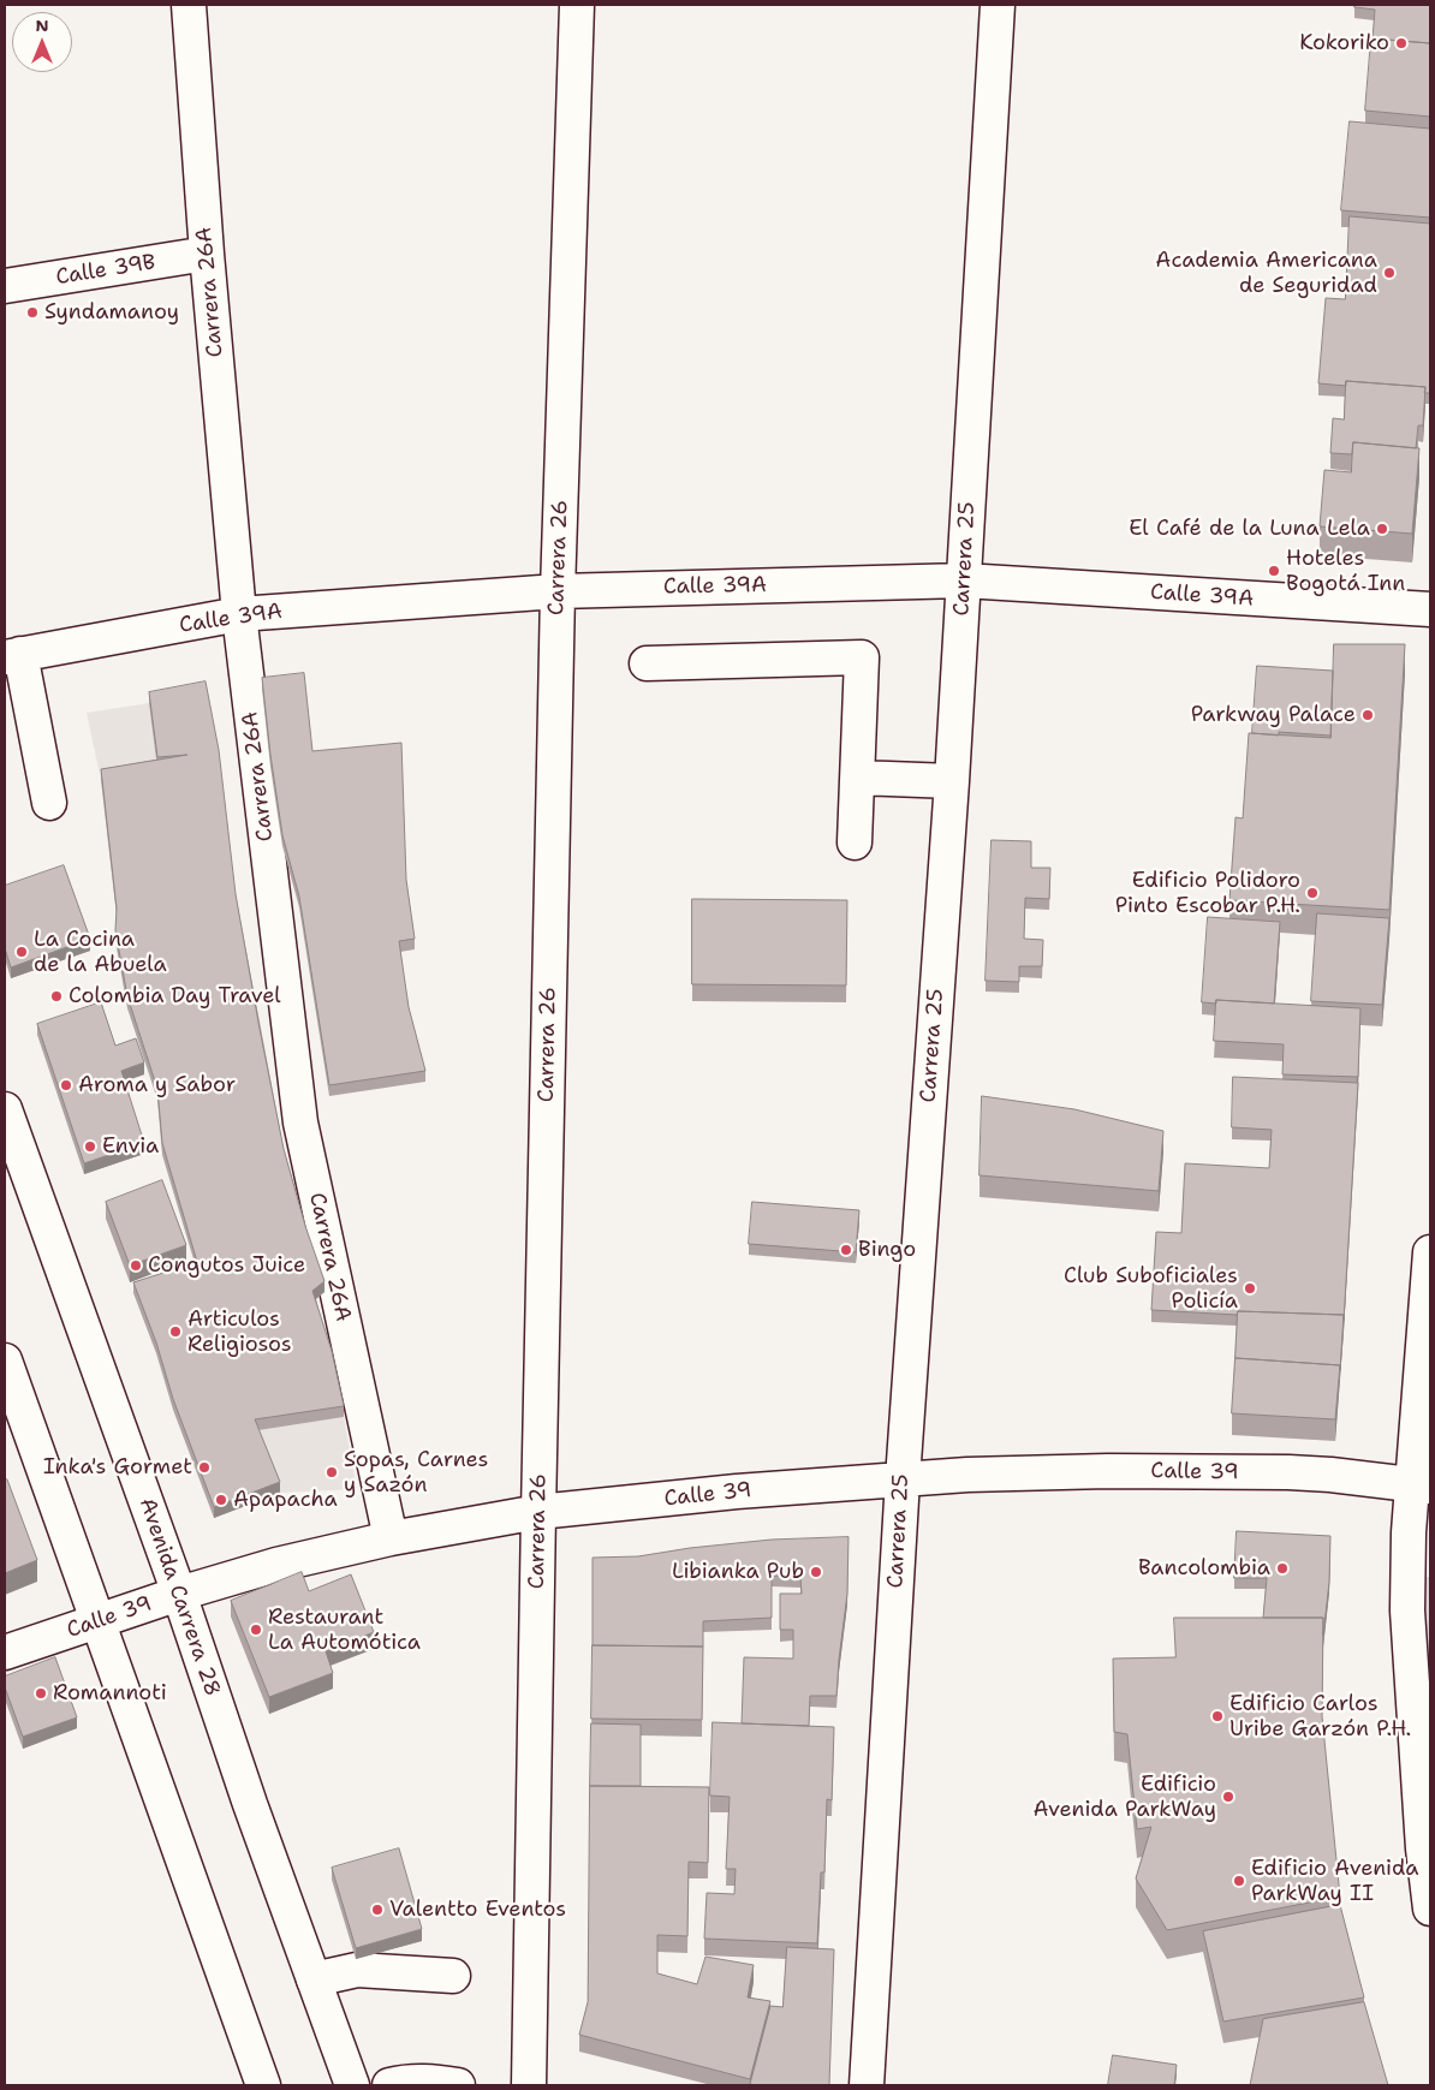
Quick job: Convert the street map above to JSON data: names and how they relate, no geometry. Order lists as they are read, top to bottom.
{
  "streets": {
    "street": [
      "Calle 39B",
      "Carrera 26A",
      "Carrera 26",
      "Carrera 25",
      "Calle 39A",
      "Calle 39",
      "Avenida Carrera 28"
    ]
  },
  "crossings": [
    ["Calle 39B", "Carrera 26A"],
    ["Carrera 26A", "Calle 39A"],
    ["Carrera 26A", "Calle 39"],
    ["Carrera 26", "Calle 39A"],
    ["Carrera 26", "Calle 39"],
    ["Carrera 25", "Calle 39A"],
    ["Carrera 25", "Calle 39"],
    ["Calle 39", "Avenida Carrera 28"]
  ],
  "places": [
    "Kokoriko",
    "Academia Americana de Seguridad",
    "Syndamanoy",
    "El Café de la Luna Lela",
    "Hoteles Bogotá Inn",
    "Parkway Palace",
    "Edificio Polidoro Pinto Escobar P.H.",
    "La Cocina de la Abuela",
    "Colombia Day Travel",
    "Aroma y Sabor",
    "Envia",
    "Bingo",
    "Congutos Juice",
    "Club Suboficiales Policía",
    "Articulos Religiosos",
    "Inka's Gormet",
    "Sopas, Carnes y Sazón",
    "Apapacha",
    "Bancolombia",
    "Libianka Pub",
    "Restaurant La Automótica",
    "Romannoti",
    "Edificio Carlos Uribe Garzón P.H.",
    "Edificio Avenida ParkWay",
    "Edificio Avenida ParkWay II",
    "Valentto Eventos"
  ],
  "north": "top"
}
